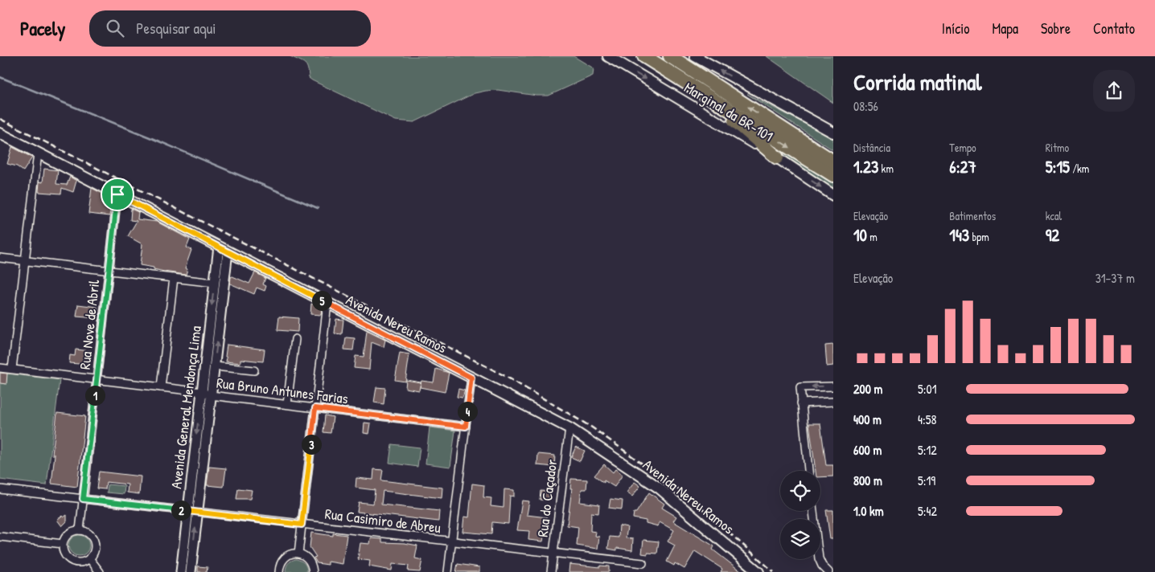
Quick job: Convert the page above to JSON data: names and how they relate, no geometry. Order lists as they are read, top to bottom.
{
  "streets": {
    "main road": ["Marginal da BR-101", "Avenida Nereu Ramos"],
    "street": [
      "Rua Nove de Abril",
      "Rua Bruno Antunes Farias",
      "Avenida General Mendonça Lima",
      "Rua do Caçador",
      "Rua Casimiro de Abreu"
    ]
  },
  "crossings": [
    ["Avenida Nereu Ramos", "Rua Nove de Abril"],
    ["Avenida Nereu Ramos", "Avenida General Mendonça Lima"],
    ["Avenida Nereu Ramos", "Rua do Caçador"],
    ["Rua Nove de Abril", "Rua Bruno Antunes Farias"],
    ["Rua Nove de Abril", "Rua Casimiro de Abreu"],
    ["Rua Bruno Antunes Farias", "Avenida General Mendonça Lima"],
    ["Avenida General Mendonça Lima", "Rua Casimiro de Abreu"],
    ["Rua do Caçador", "Rua Casimiro de Abreu"]
  ],
  "page": {
    "header": "Pacely",
    "search": "Pesquisar aqui",
    "nav": [
      "Início",
      "Mapa",
      "Sobre",
      "Contato"
    ],
    "heading": ["Corrida matinal", "08:56"],
    "stats": [
      ["Distância", "1.23 km"],
      ["Tempo", "6:27"],
      ["Ritmo", "5:15 /km"],
      ["Elevação", "10 m"],
      ["Batimentos", "143 bpm"],
      ["kcal", "92"]
    ],
    "chart": ["Elevação", "31–37 m"],
    "pins": [
      "5",
      "1",
      "4",
      "3",
      "2"
    ],
    "list": [
      {
        "name": "200 m",
        "note": "5:01"
      },
      {
        "name": "400 m",
        "note": "4:58"
      },
      {
        "name": "600 m",
        "note": "5:12"
      },
      {
        "name": "800 m",
        "note": "5:19"
      },
      {
        "name": "1.0 km",
        "note": "5:42"
      }
    ]
  }
}
